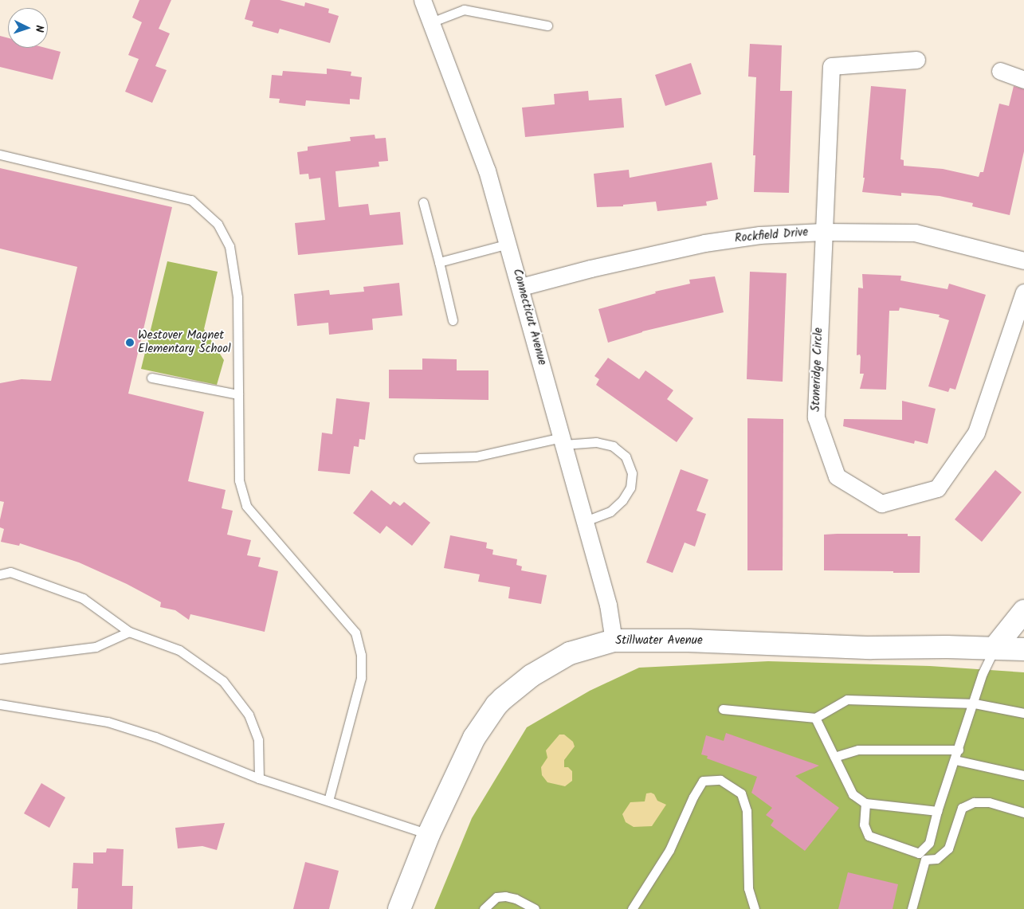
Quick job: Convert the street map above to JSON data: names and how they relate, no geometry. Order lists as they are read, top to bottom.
{
  "streets": {
    "main road": ["Stillwater Avenue"],
    "street": ["Rockfield Drive", "Connecticut Avenue", "Stoneridge Circle"]
  },
  "crossings": [
    ["Rockfield Drive", "Connecticut Avenue"],
    ["Rockfield Drive", "Stoneridge Circle"],
    ["Connecticut Avenue", "Stillwater Avenue"]
  ],
  "places": ["Westover Magnet Elementary School"],
  "north": "right"
}
